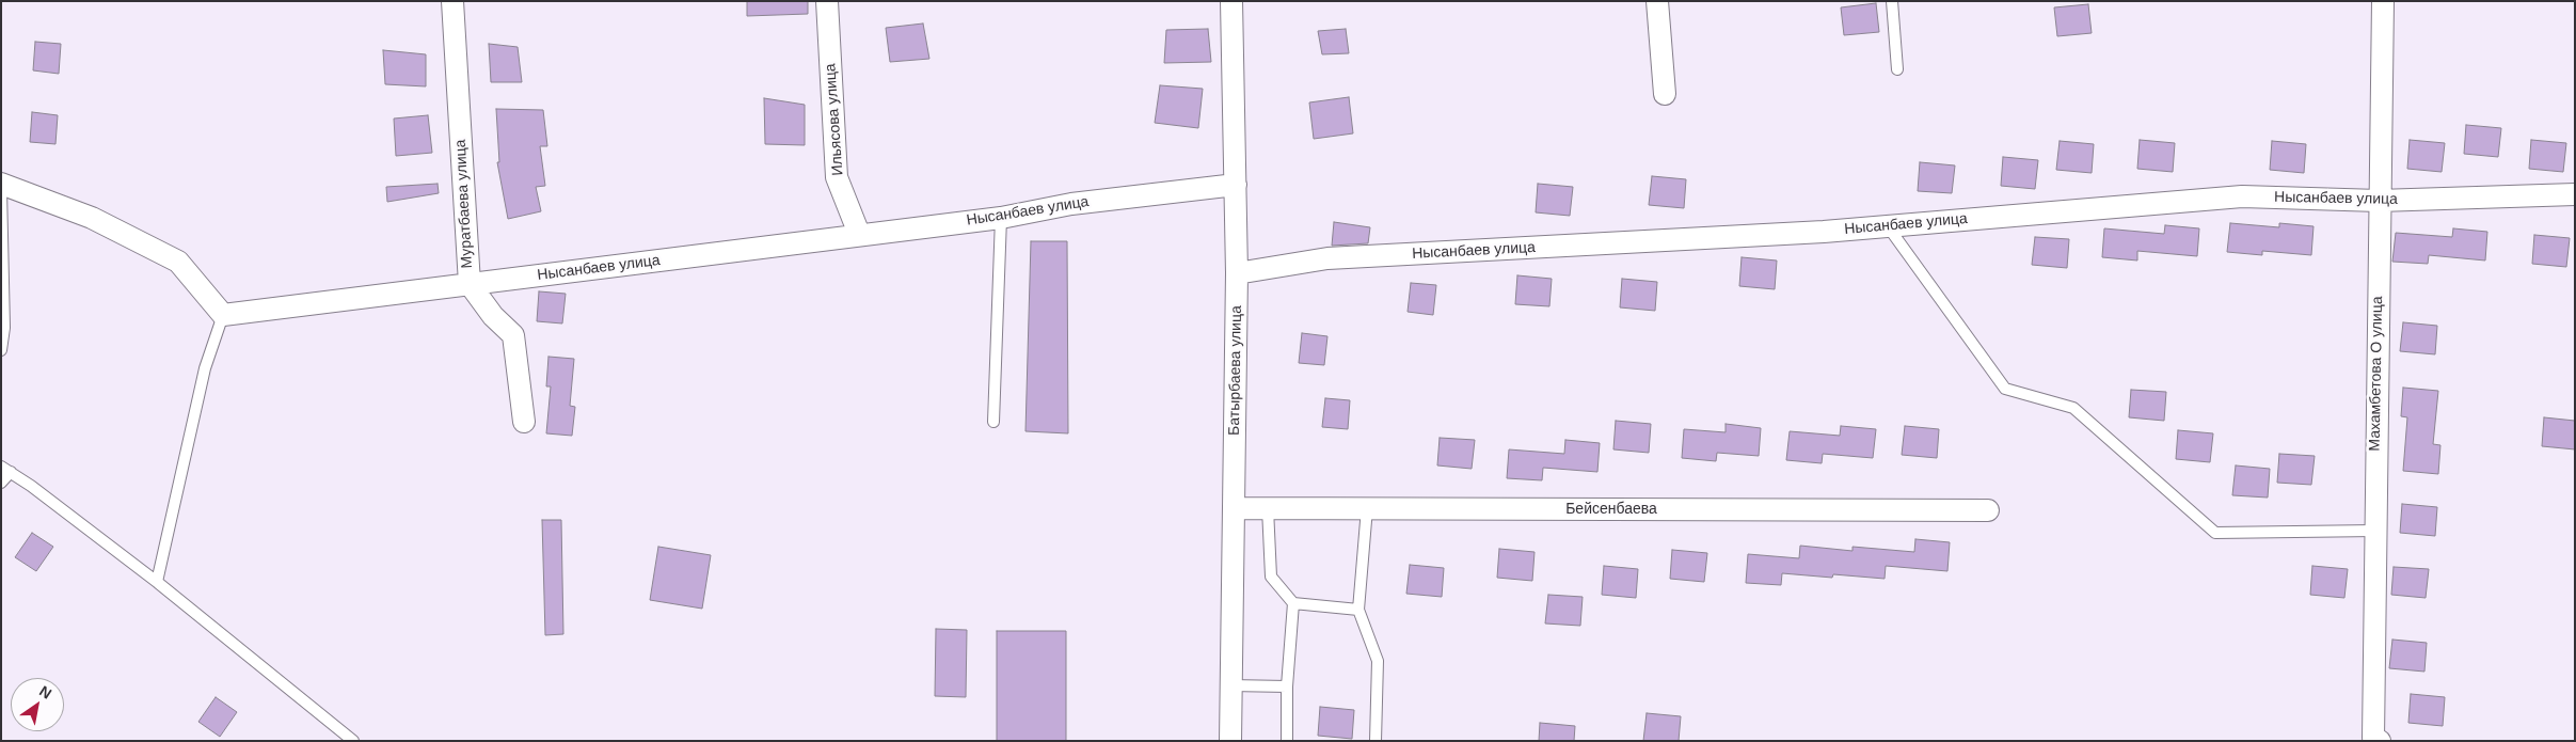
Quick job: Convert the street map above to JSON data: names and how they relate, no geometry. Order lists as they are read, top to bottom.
{
  "streets": {
    "street": [
      "Ильясова улица",
      "Нысанбаев улица",
      "Муратбаева улица",
      "Батырбаева улица",
      "Махамбетова О улица",
      "Бейсенбаева"
    ]
  },
  "crossings": [
    ["Ильясова улица", "Нысанбаев улица"],
    ["Нысанбаев улица", "Муратбаева улица"],
    ["Нысанбаев улица", "Батырбаева улица"],
    ["Нысанбаев улица", "Махамбетова О улица"],
    ["Батырбаева улица", "Бейсенбаева"]
  ],
  "north": "top right"
}
